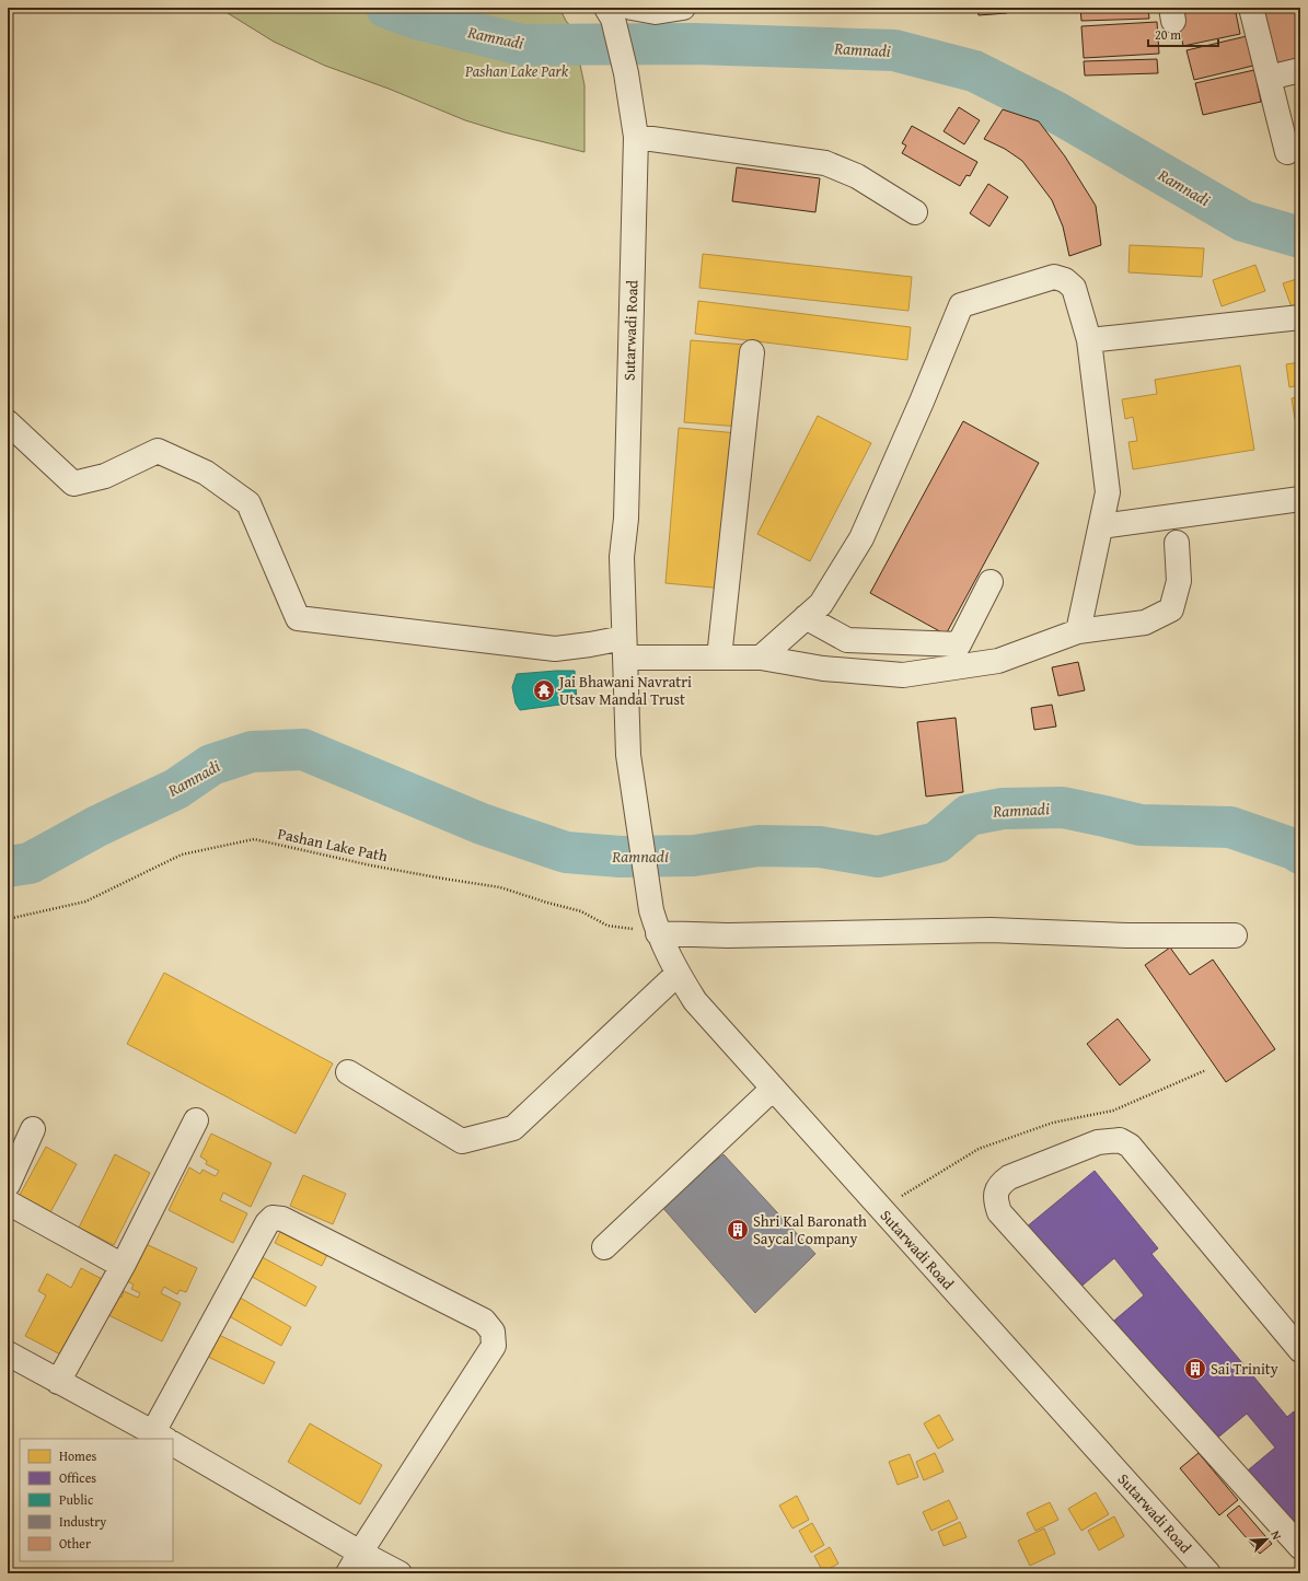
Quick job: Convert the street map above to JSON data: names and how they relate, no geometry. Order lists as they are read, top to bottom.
{
  "streets": {
    "street": ["Sutarwadi Road"],
    "path": ["Pashan Lake Path"]
  },
  "crossings": [
    ["Sutarwadi Road", "Pashan Lake Path"]
  ],
  "water": ["Ramnadi"],
  "parks": ["Pashan Lake Park"],
  "places": {
    "temple": ["Jai Bhawani Navratri Utsav Mandal Trust"],
    "building": ["Shri Kal Baronath Saycal Company", "Sai Trinity"]
  },
  "legend": [
    "Homes",
    "Offices",
    "Public",
    "Industry",
    "Other"
  ],
  "scale_bar": "20 m",
  "north": "top right"
}
